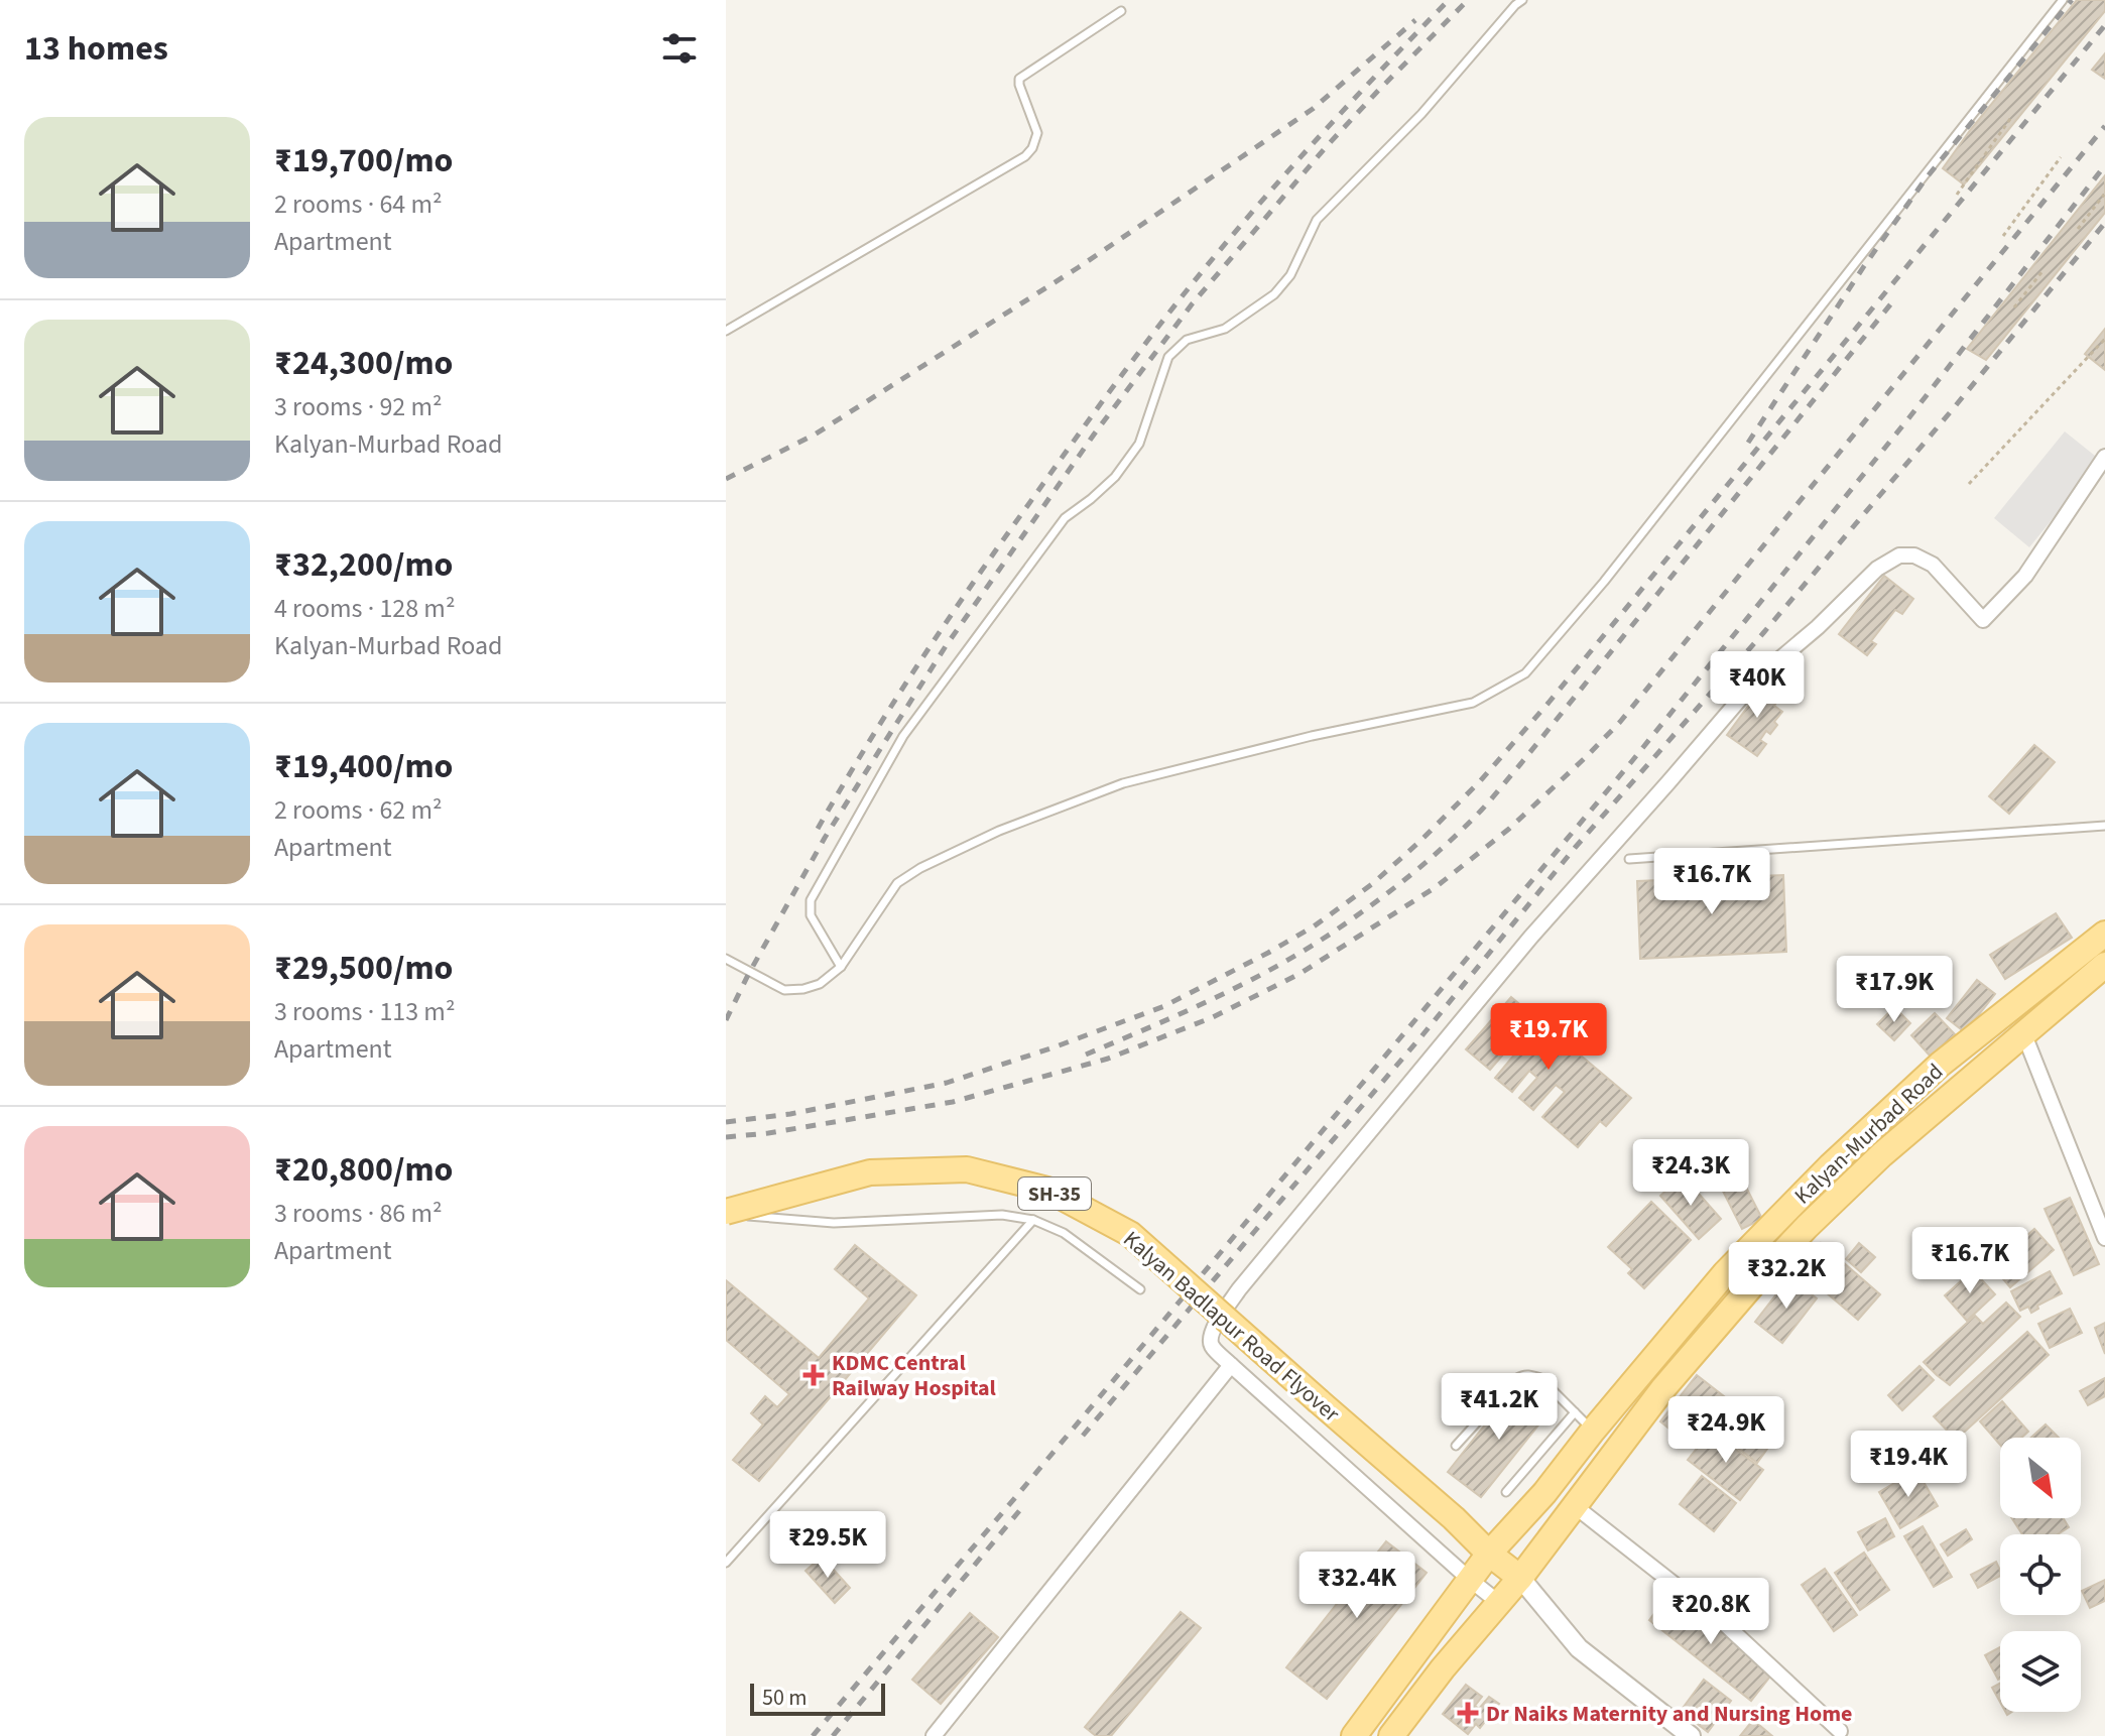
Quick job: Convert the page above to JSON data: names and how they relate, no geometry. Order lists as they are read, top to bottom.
{
  "streets": {
    "main road": ["Kalyan-Murbad Road", "SH-35", "Kalyan Badlapur Road Flyover"]
  },
  "crossings": [
    ["Kalyan-Murbad Road", "SH-35"],
    ["Kalyan-Murbad Road", "Kalyan Badlapur Road Flyover"],
    ["SH-35", "Kalyan Badlapur Road Flyover"]
  ],
  "places": {
    "health": ["KDMC Central Railway Hospital", "Dr Naiks Maternity and Nursing Home"]
  },
  "scale_bar": "50 m",
  "north": "bottom right",
  "page": {
    "heading": "13 homes",
    "list": [
      {
        "name": "₹19,700/mo",
        "note": "2 rooms · 64 m² · Apartment"
      },
      {
        "name": "₹24,300/mo",
        "note": "3 rooms · 92 m² · Kalyan-Murbad Road"
      },
      {
        "name": "₹32,200/mo",
        "note": "4 rooms · 128 m² · Kalyan-Murbad Road"
      },
      {
        "name": "₹19,400/mo",
        "note": "2 rooms · 62 m² · Apartment"
      },
      {
        "name": "₹29,500/mo",
        "note": "3 rooms · 113 m² · Apartment"
      },
      {
        "name": "₹20,800/mo",
        "note": "3 rooms · 86 m² · Apartment"
      }
    ],
    "price": [
      "₹40K",
      "₹16.7K",
      "₹17.9K",
      "₹19.7K",
      "₹24.3K",
      "₹16.7K",
      "₹32.2K",
      "₹41.2K",
      "₹24.9K",
      "₹19.4K",
      "₹29.5K",
      "₹32.4K",
      "₹20.8K"
    ],
    "scale": "50 m"
  }
}
